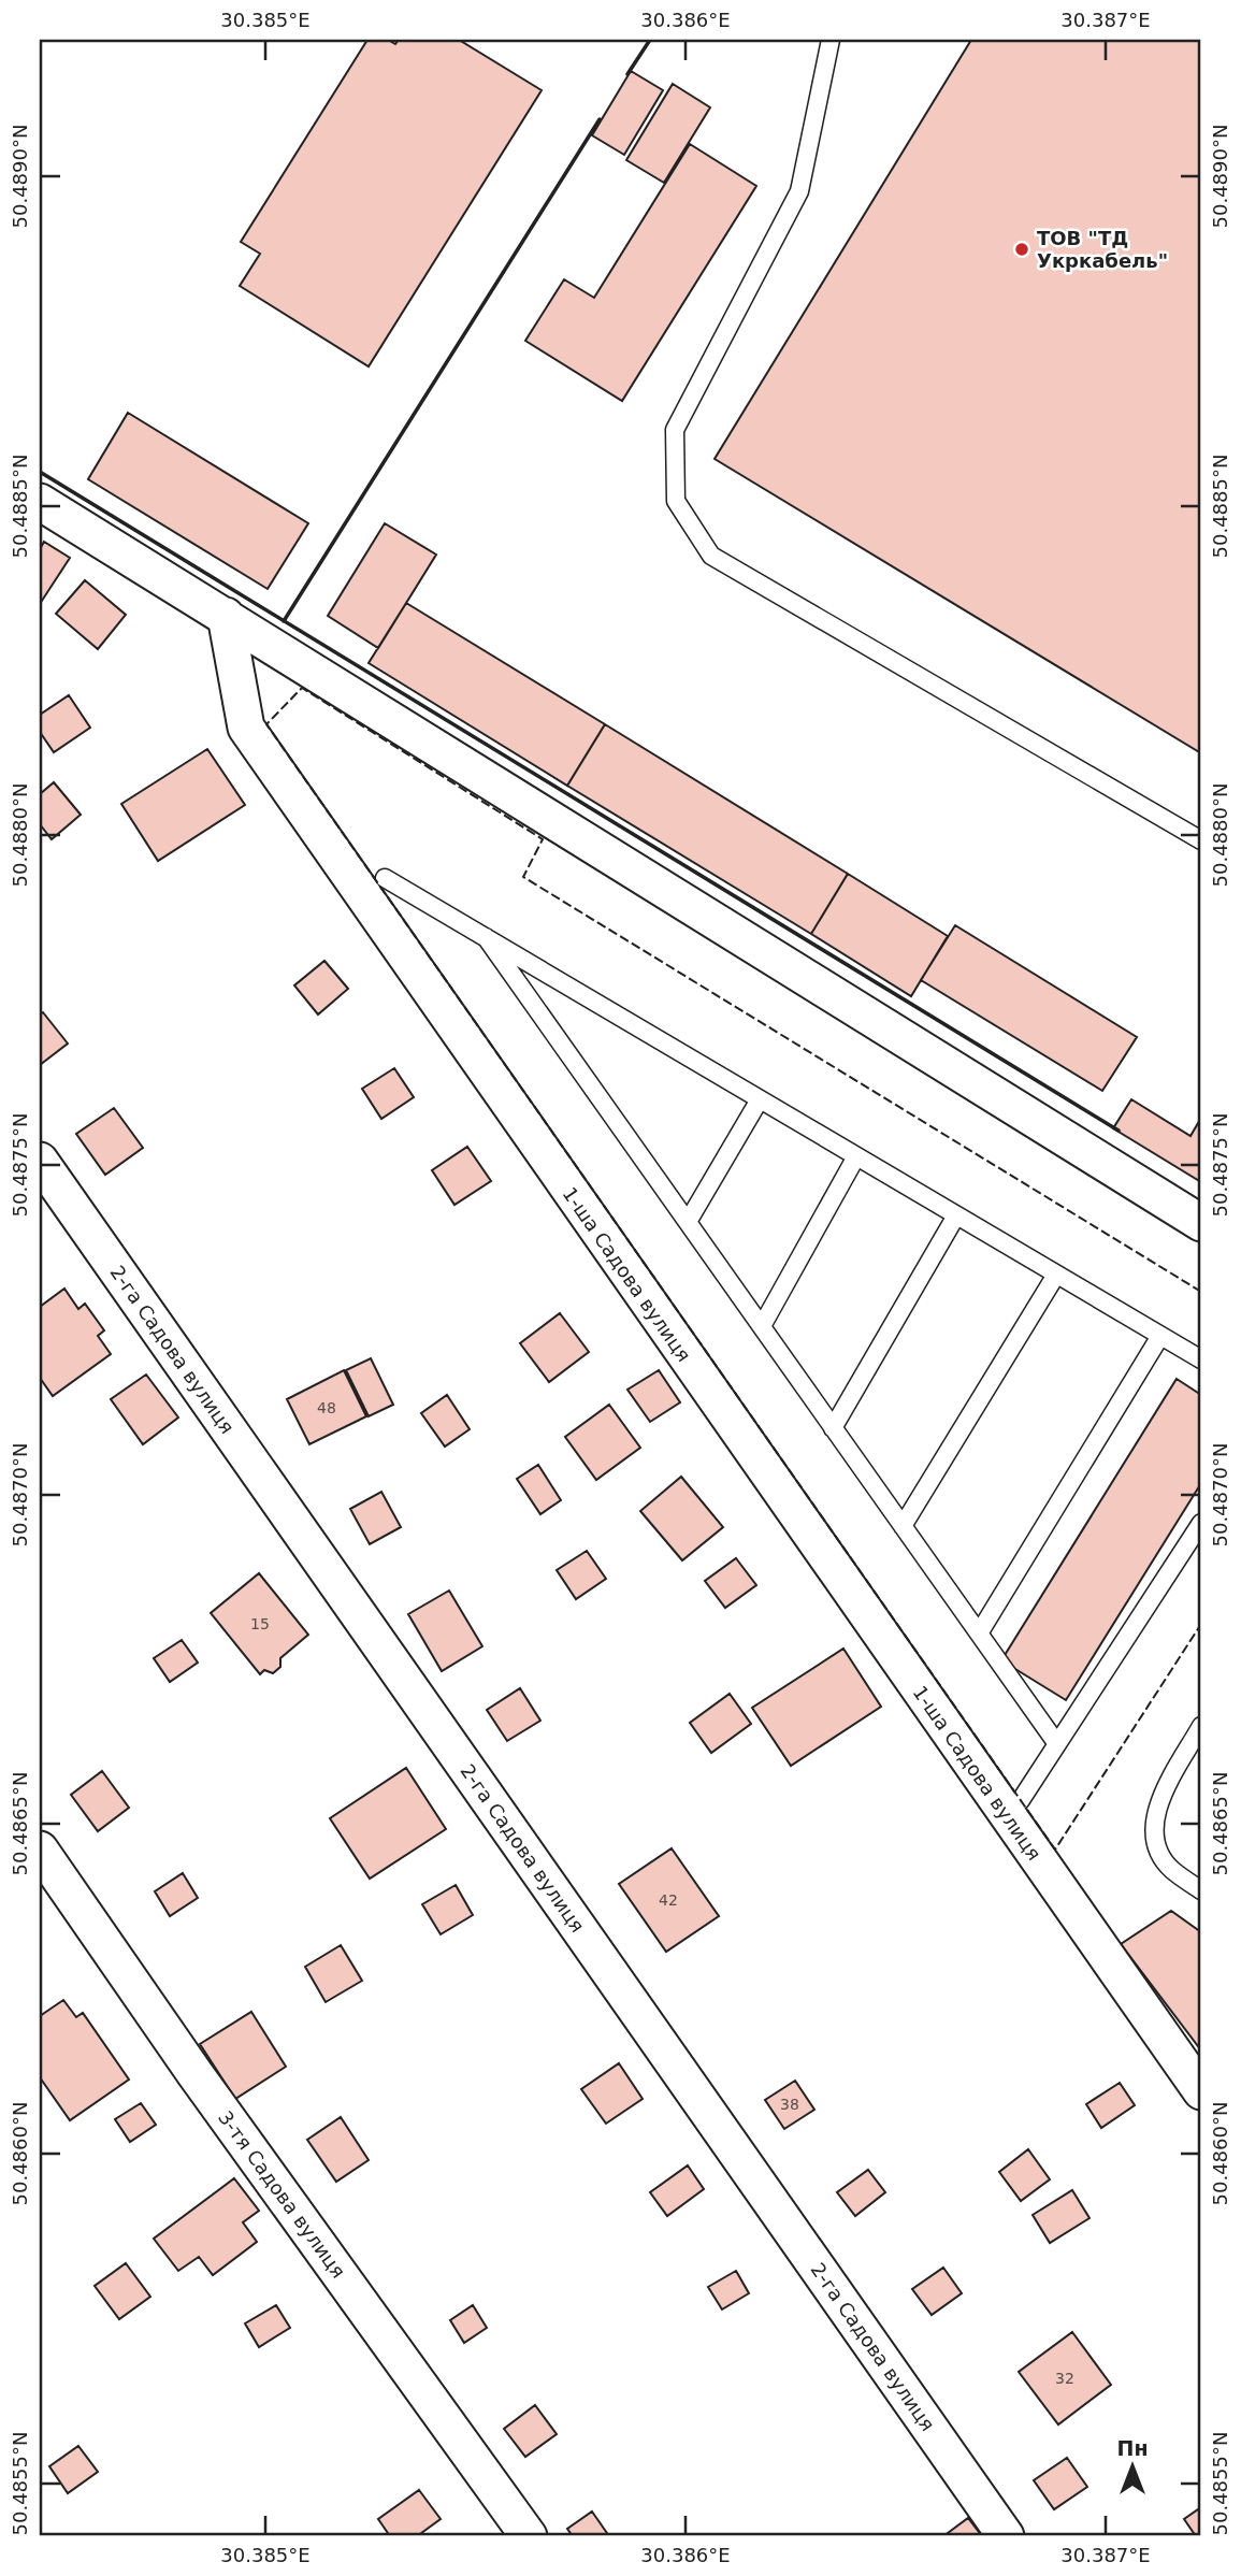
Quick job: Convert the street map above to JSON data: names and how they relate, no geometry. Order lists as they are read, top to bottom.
{
  "streets": {
    "street": ["1-ша Садова вулиця", "2-га Садова вулиця", "3-тя Садова вулиця"]
  },
  "places": ["ТОВ \"ТД Укркабель\""],
  "house_numbers": [
    "48",
    "15",
    "42",
    "38",
    "32"
  ],
  "north": "top",
  "coordinates": [
    "30.385°E",
    "30.386°E",
    "30.387°E",
    "50.4890°N",
    "50.4885°N",
    "50.4880°N",
    "50.4875°N",
    "50.4870°N",
    "50.4865°N",
    "50.4860°N",
    "50.4855°N"
  ]
}
